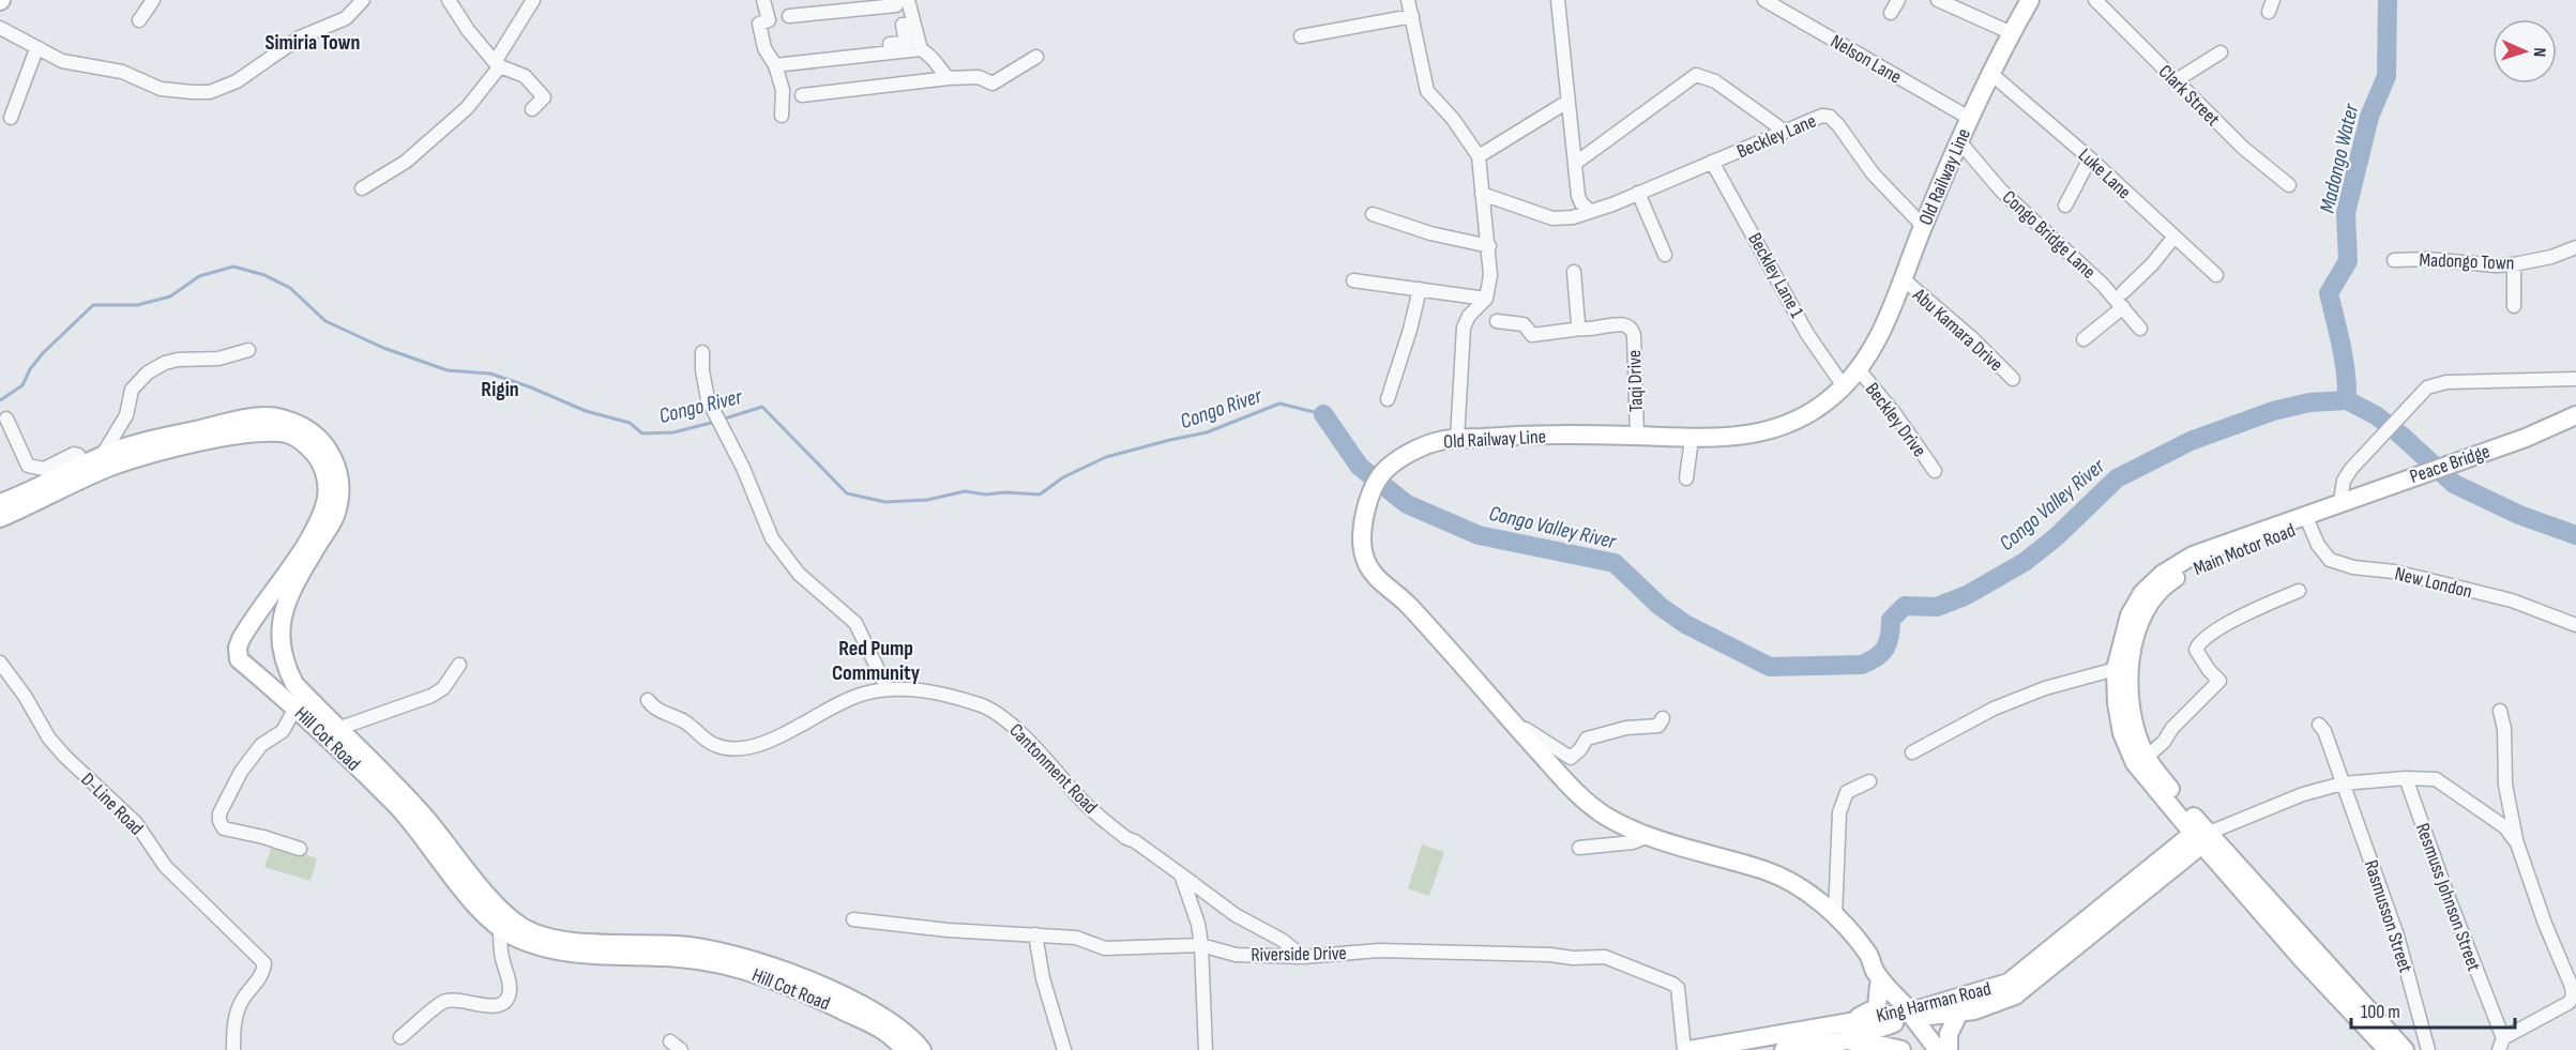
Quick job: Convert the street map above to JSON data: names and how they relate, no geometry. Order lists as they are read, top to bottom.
{
  "streets": {
    "main road": [
      "Old Railway Line",
      "Main Motor Road",
      "Hill Cot Road",
      "King Harman Road"
    ],
    "street": [
      "Nelson Lane",
      "Clark Street",
      "Beckley Lane",
      "Luke Lane",
      "Congo Bridge Lane",
      "Madongo Town",
      "Beckley Lane 1",
      "Abu Kamara Drive",
      "Taqi Drive",
      "Beckley Drive",
      "New London",
      "Cantonment Road",
      "D-Line Road",
      "Resmuss Johnson Street",
      "Rasmusson Street",
      "Riverside Drive"
    ]
  },
  "crossings": [
    ["Nelson Lane", "Old Railway Line"],
    ["Beckley Lane", "Old Railway Line"],
    ["Beckley Lane", "Beckley Lane 1"],
    ["Luke Lane", "Old Railway Line"],
    ["Old Railway Line", "Congo Bridge Lane"],
    ["Old Railway Line", "Beckley Lane 1"],
    ["Old Railway Line", "Abu Kamara Drive"],
    ["Old Railway Line", "Taqi Drive"],
    ["Old Railway Line", "Beckley Drive"],
    ["Old Railway Line", "King Harman Road"],
    ["Main Motor Road", "New London"],
    ["Main Motor Road", "King Harman Road"],
    ["Cantonment Road", "Riverside Drive"]
  ],
  "districts": ["Simiria Town", "Rigin", "Red Pump Community"],
  "water": ["Madongo Water", "Congo River", "Congo Valley River"],
  "scale_bar": "100 m",
  "north": "right"
}
